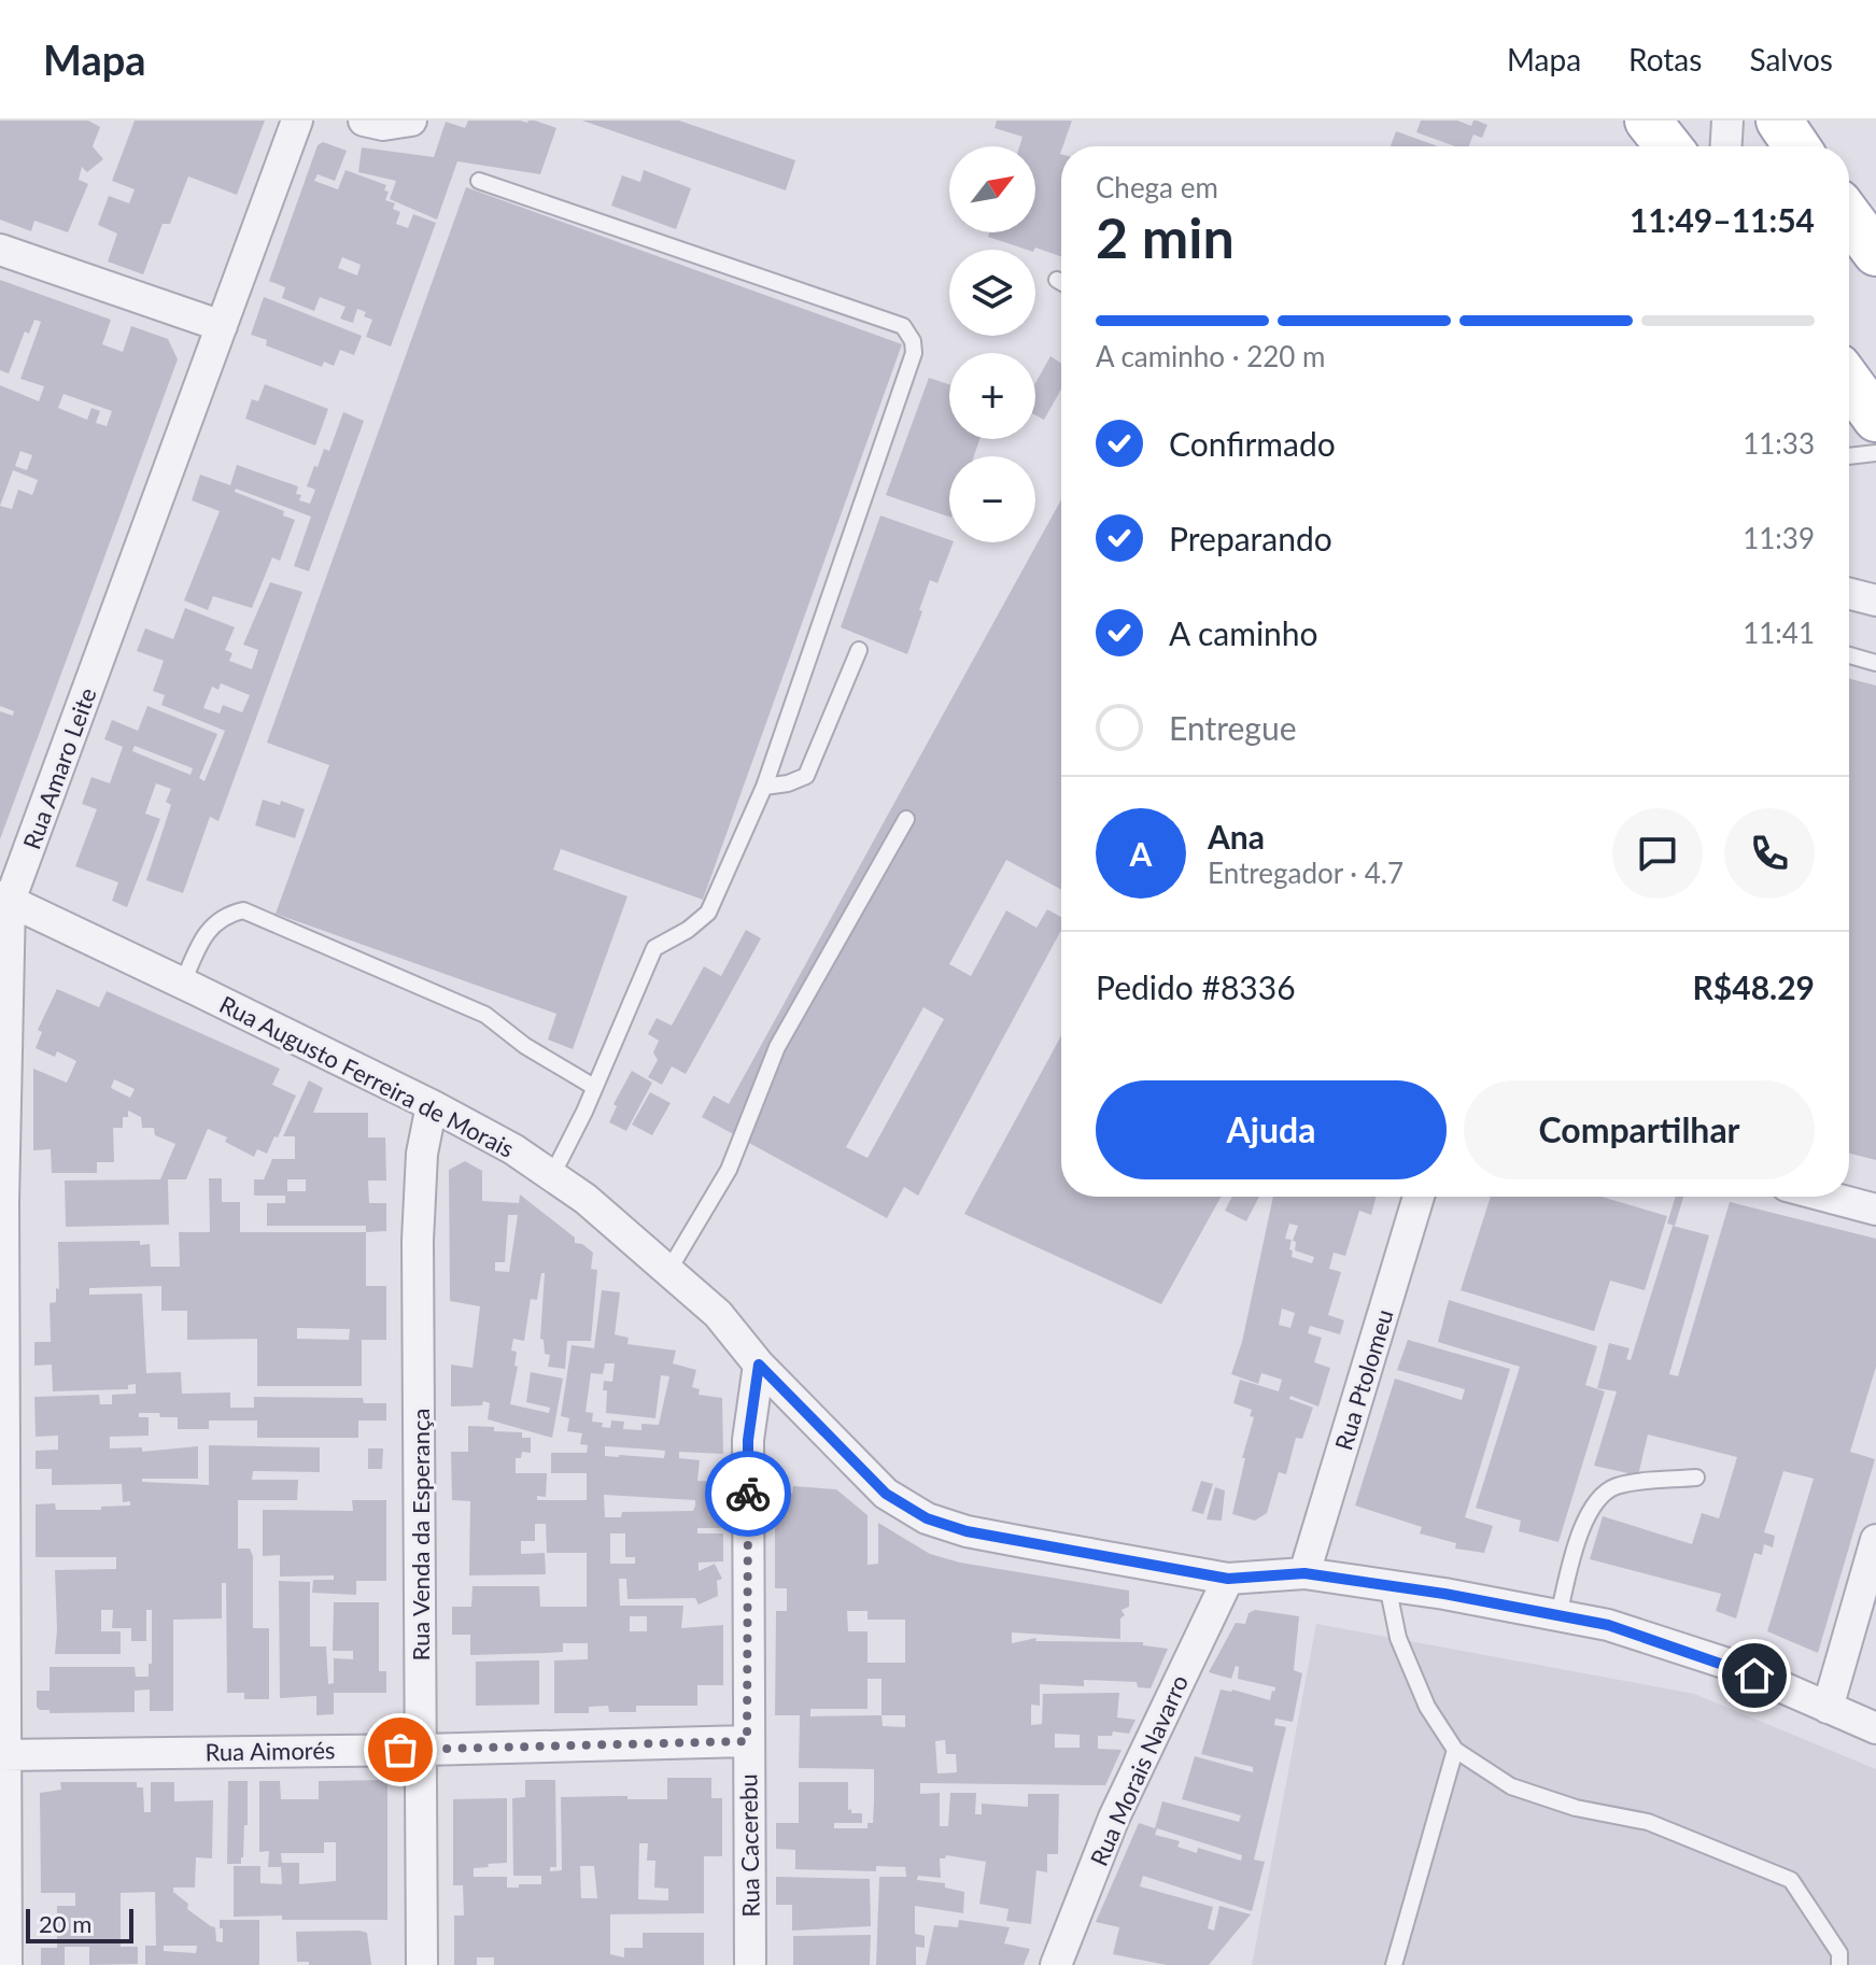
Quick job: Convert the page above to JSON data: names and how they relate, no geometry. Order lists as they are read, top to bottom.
{
  "streets": {
    "street": [
      "Rua Amaro Leite",
      "Rua Augusto Ferreira de Morais",
      "Rua Ptolomeu",
      "Rua Venda da Esperança",
      "Rua Aimorés",
      "Rua Morais Navarro",
      "Rua Cacerebu"
    ]
  },
  "crossings": [
    ["Rua Amaro Leite", "Rua Augusto Ferreira de Morais"],
    ["Rua Amaro Leite", "Rua Aimorés"],
    ["Rua Augusto Ferreira de Morais", "Rua Ptolomeu"],
    ["Rua Augusto Ferreira de Morais", "Rua Venda da Esperança"],
    ["Rua Augusto Ferreira de Morais", "Rua Morais Navarro"],
    ["Rua Augusto Ferreira de Morais", "Rua Cacerebu"],
    ["Rua Venda da Esperança", "Rua Aimorés"],
    ["Rua Aimorés", "Rua Cacerebu"]
  ],
  "scale_bar": "20 m",
  "north": "top right",
  "page": {
    "header": "Mapa",
    "nav": ["Mapa", "Rotas", "Salvos"],
    "map_buttons": ["+", "−"],
    "heading": ["2 min", "Chega em", "11:49–11:54"],
    "panel": [
      "Ana",
      "Entregador · 4.7",
      "Pedido #8336",
      "R$48.29"
    ],
    "bar": "A caminho · 220 m",
    "list": [
      ["Confirmado", "11:33"],
      ["Preparando", "11:39"],
      ["A caminho", "11:41"],
      "Entregue"
    ],
    "round": "A",
    "buttons": ["Ajuda", "Compartilhar"],
    "scale": "20 m"
  }
}
